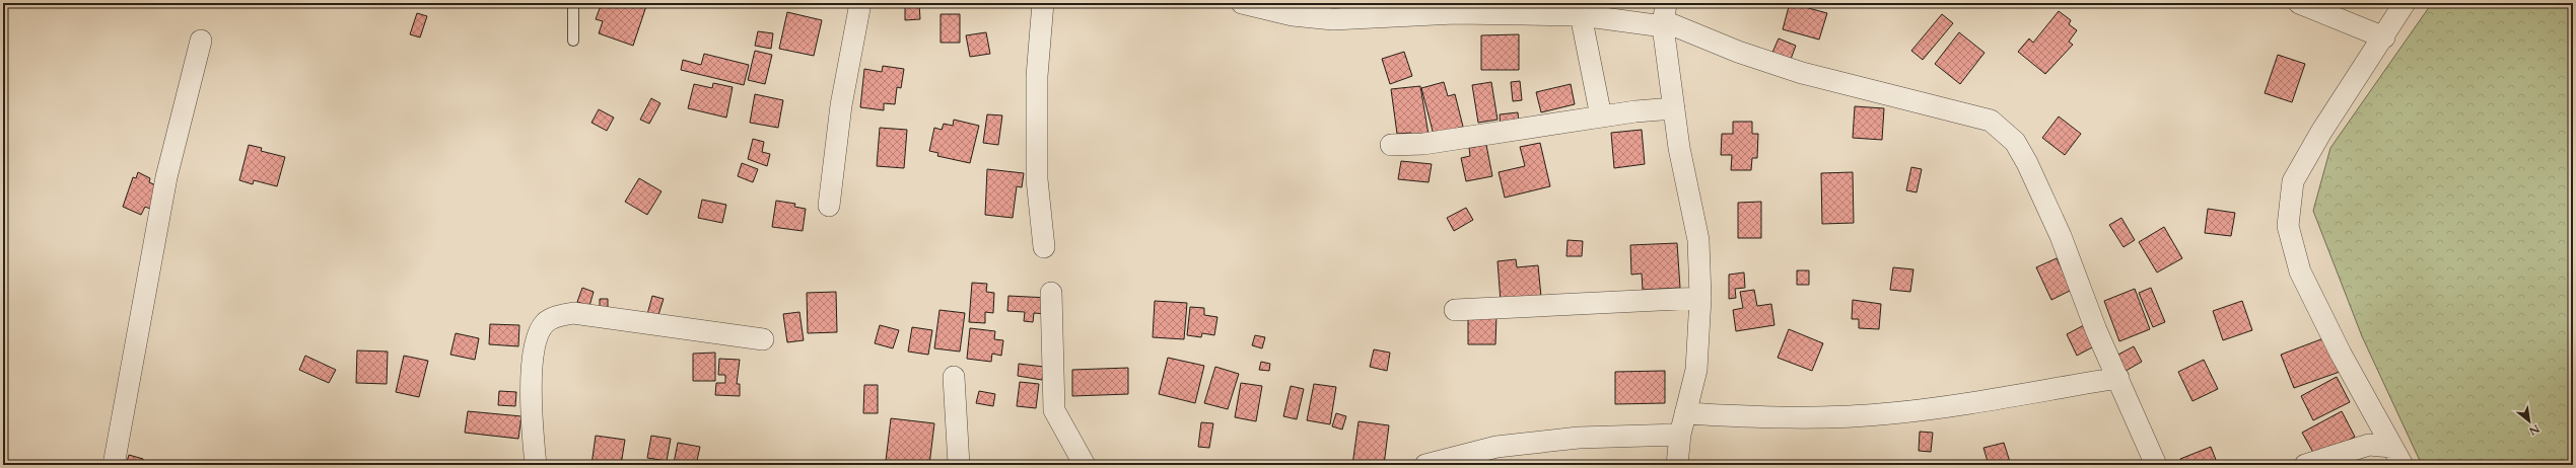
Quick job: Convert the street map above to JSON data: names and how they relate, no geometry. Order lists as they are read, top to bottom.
{
  "north": "bottom right"
}
